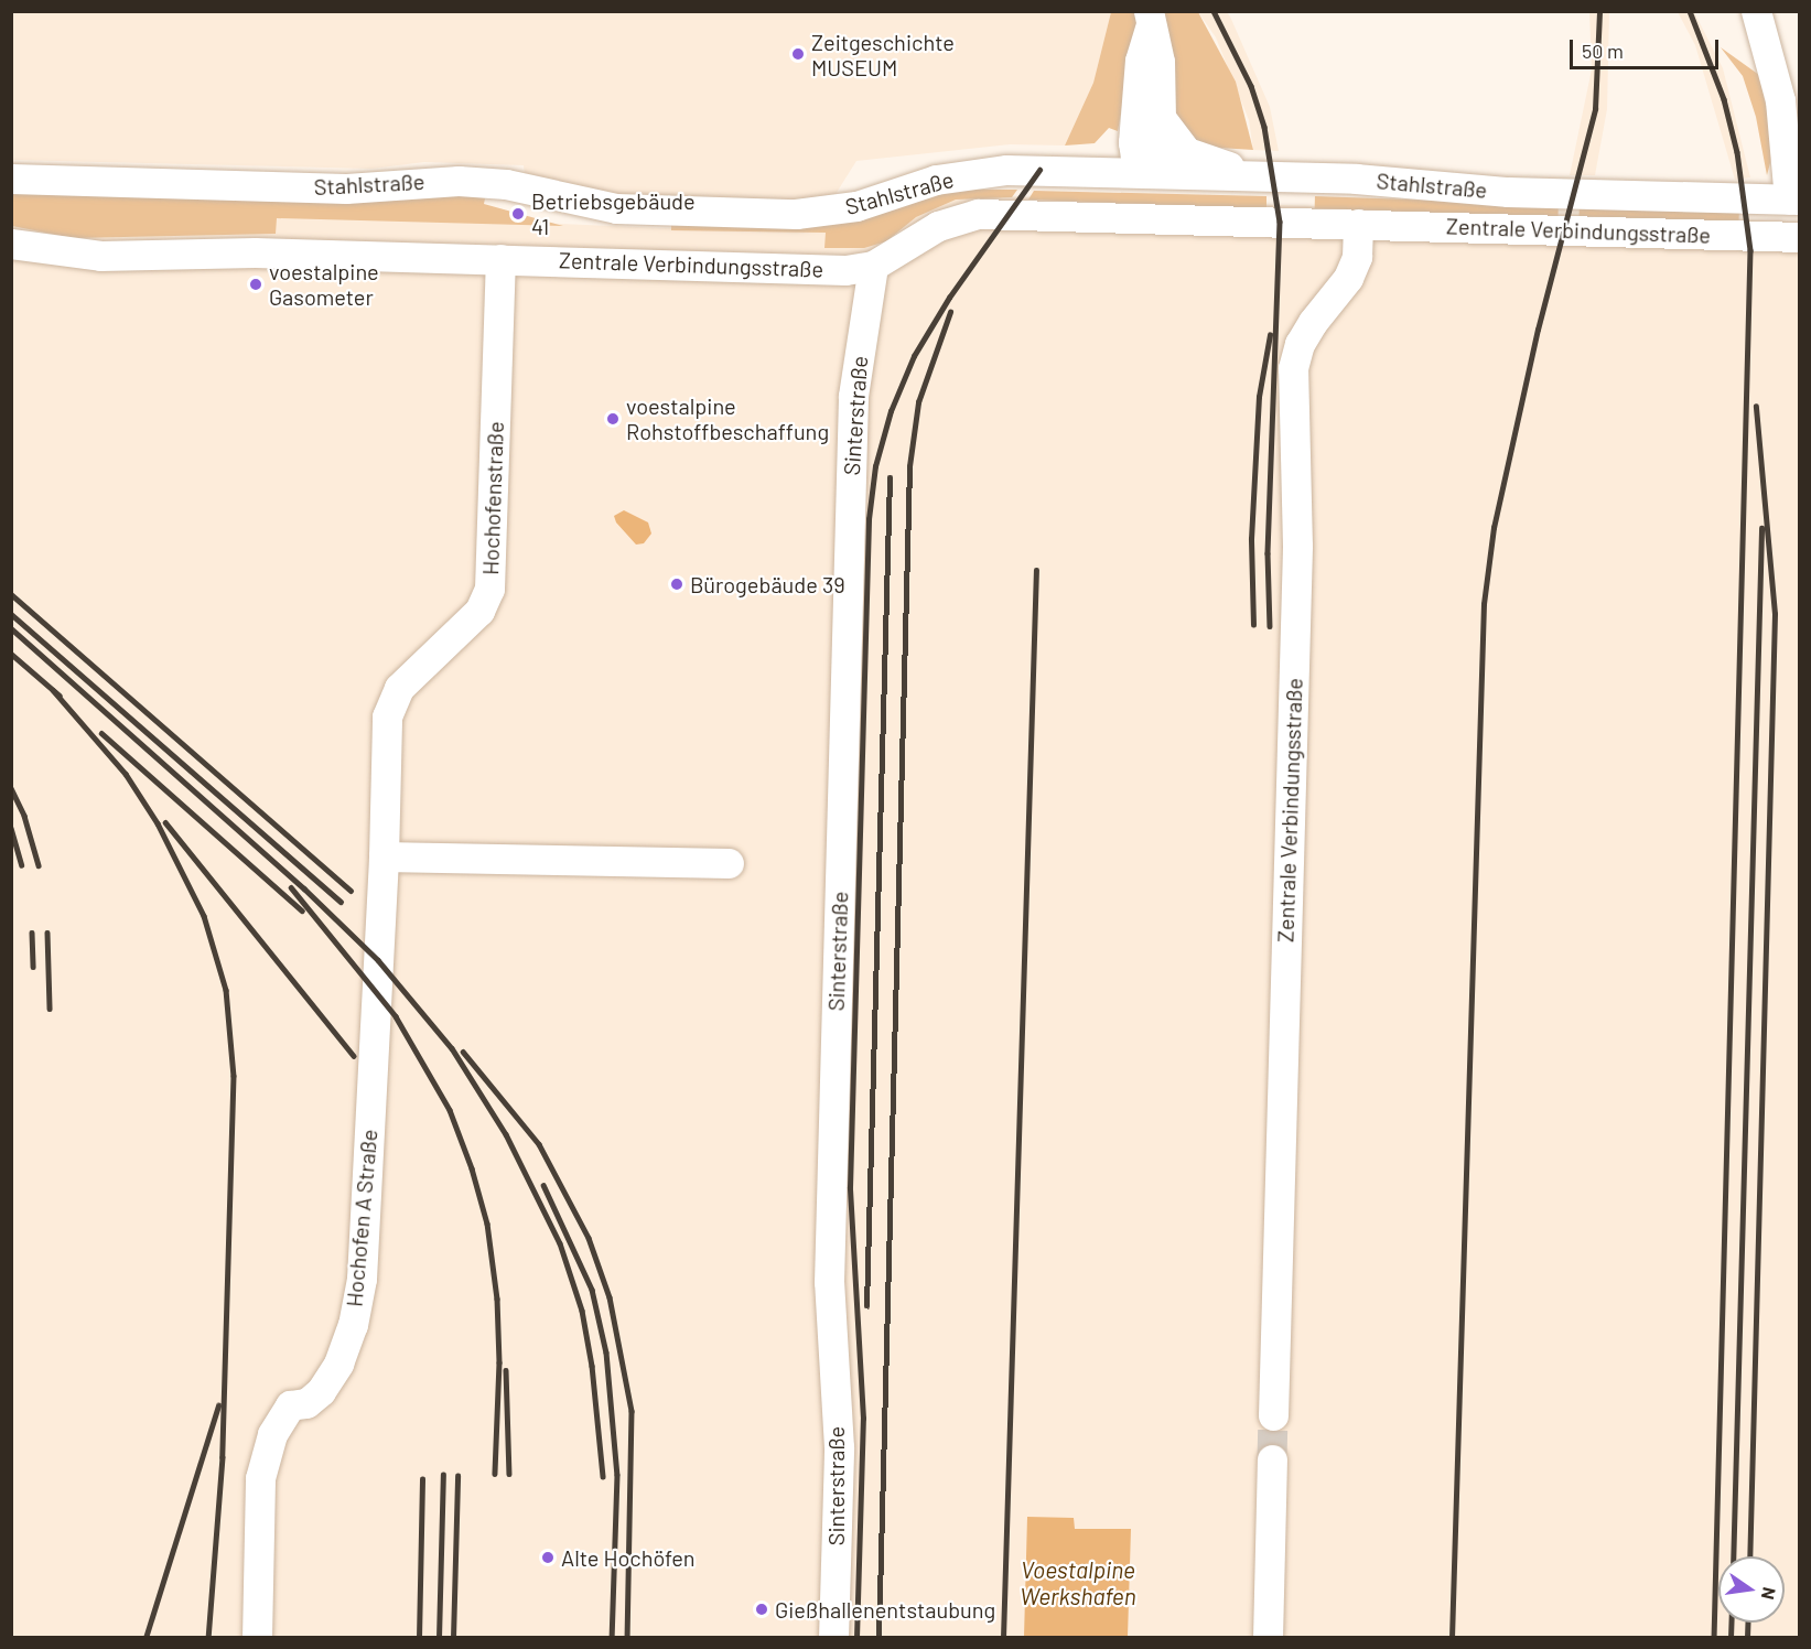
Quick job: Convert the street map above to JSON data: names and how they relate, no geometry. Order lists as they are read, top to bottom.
{
  "streets": {
    "street": [
      "Stahlstraße",
      "Zentrale Verbindungsstraße",
      "Sinterstraße",
      "Hochofenstraße",
      "Hochofen A Straße"
    ]
  },
  "crossings": [
    ["Zentrale Verbindungsstraße", "Sinterstraße"],
    ["Zentrale Verbindungsstraße", "Hochofenstraße"],
    ["Hochofenstraße", "Hochofen A Straße"]
  ],
  "water": ["Voestalpine Werkshafen"],
  "places": [
    "Zeitgeschichte MUSEUM",
    "Betriebsgebäude 41",
    "voestalpine Gasometer",
    "voestalpine Rohstoffbeschaffung",
    "Bürogebäude 39",
    "Alte Hochöfen",
    "Gießhallenentstaubung"
  ],
  "scale_bar": "50 m",
  "north": "right"
}
